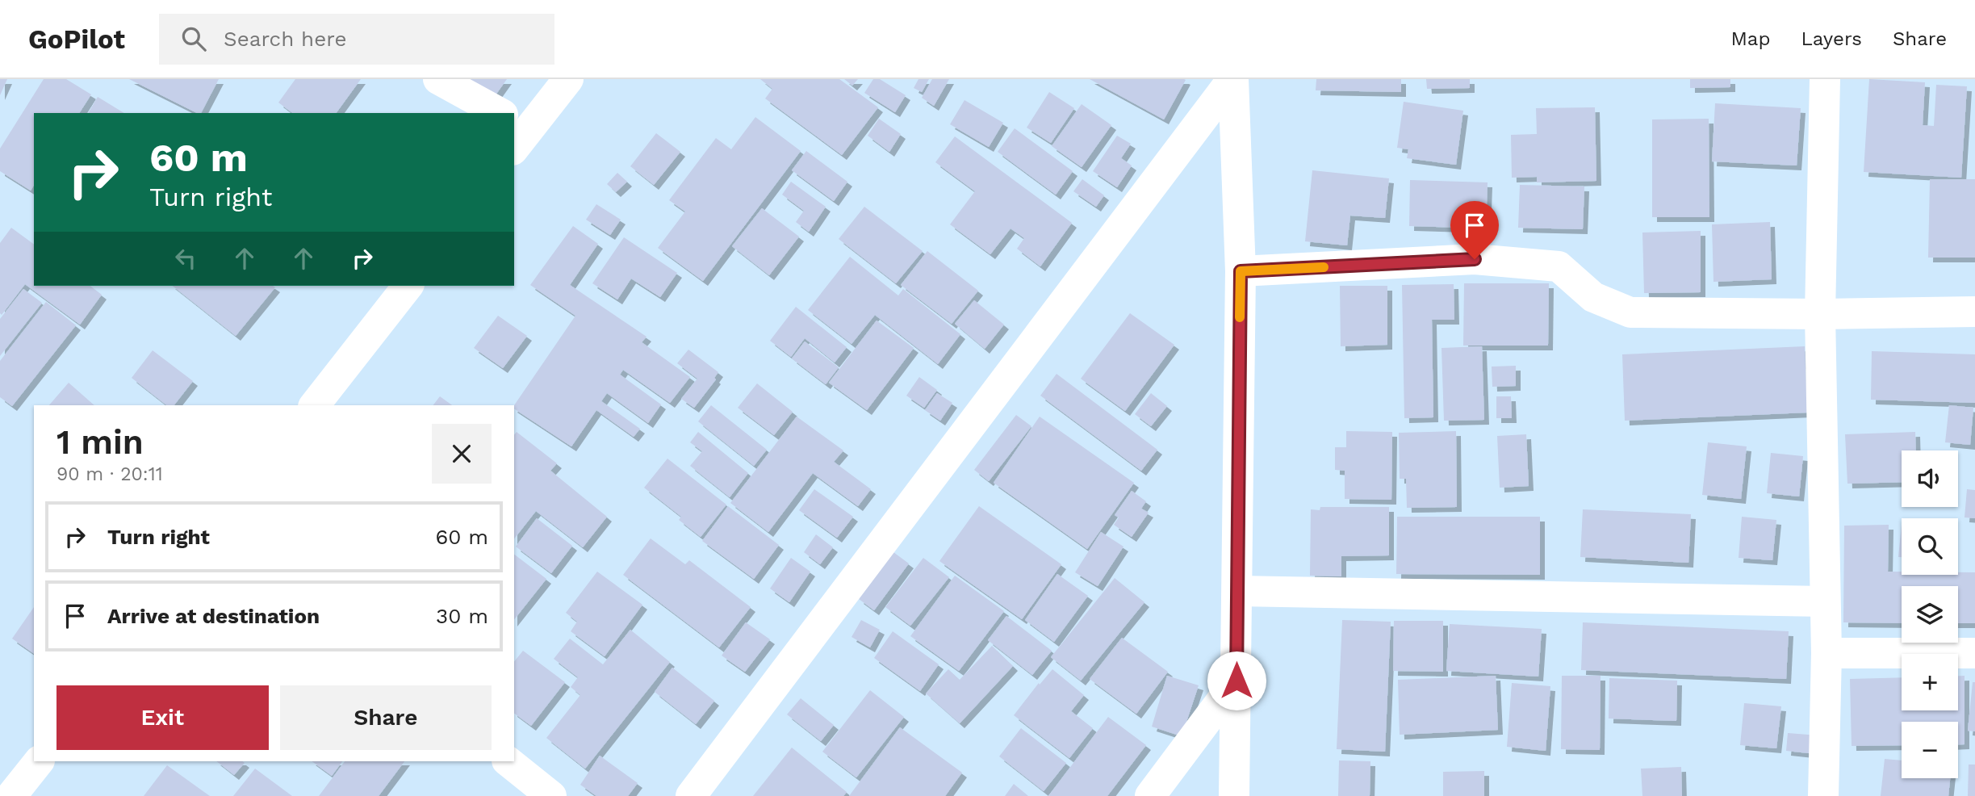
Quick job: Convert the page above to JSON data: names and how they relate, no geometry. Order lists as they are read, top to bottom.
{
  "page": {
    "header": "GoPilot",
    "search": "Search here",
    "nav": ["Map", "Layers", "Share"],
    "turn": ["60 m", "Turn right"],
    "heading": ["1 min", "90 m · 20:11"],
    "map_buttons": ["+", "−"],
    "list": [
      {
        "name": "Turn right",
        "value": "60 m"
      },
      {
        "name": "Arrive at destination",
        "value": "30 m"
      }
    ],
    "buttons": ["Exit", "Share"]
  }
}
